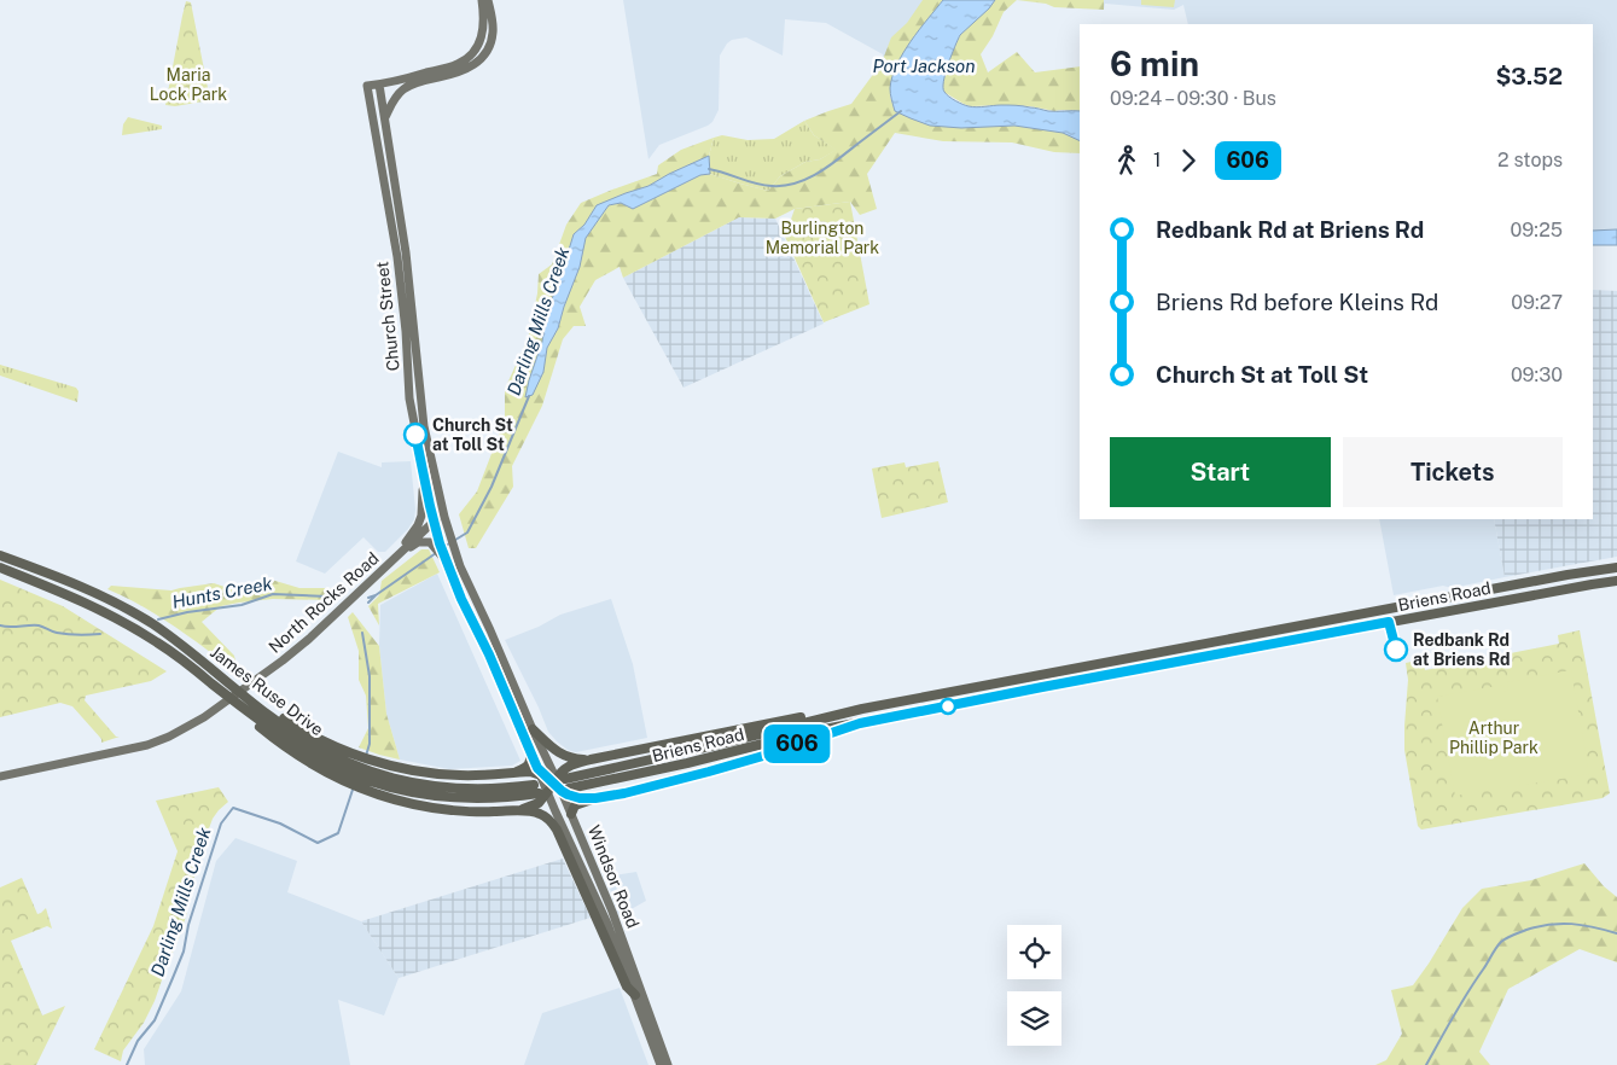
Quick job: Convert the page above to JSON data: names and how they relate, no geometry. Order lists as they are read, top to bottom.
{
  "streets": {
    "highway": ["Briens Road", "James Ruse Drive"],
    "main road": ["Church Street", "North Rocks Road", "Windsor Road"]
  },
  "crossings": [
    ["Church Street", "North Rocks Road"],
    ["Church Street", "Windsor Road"],
    ["Briens Road", "Windsor Road"]
  ],
  "water": ["Port Jackson", "Darling Mills Creek", "Hunts Creek"],
  "parks": ["Maria Lock Park", "Burlington Memorial Park", "Arthur Phillip Park"],
  "places": ["Church St at Toll St", "Redbank Rd at Briens Rd"],
  "lines": ["bus line 606"],
  "page": {
    "on_map": "606",
    "heading": ["6 min", "09:24 – 09:30 · Bus", "$3.52"],
    "legs": ["1", "606", "2 stops"],
    "list": [
      {
        "name": "Redbank Rd at Briens Rd",
        "value": "09:25"
      },
      {
        "name": "Briens Rd before Kleins Rd",
        "value": "09:27"
      },
      {
        "name": "Church St at Toll St",
        "value": "09:30"
      }
    ],
    "buttons": ["Start", "Tickets"]
  }
}
